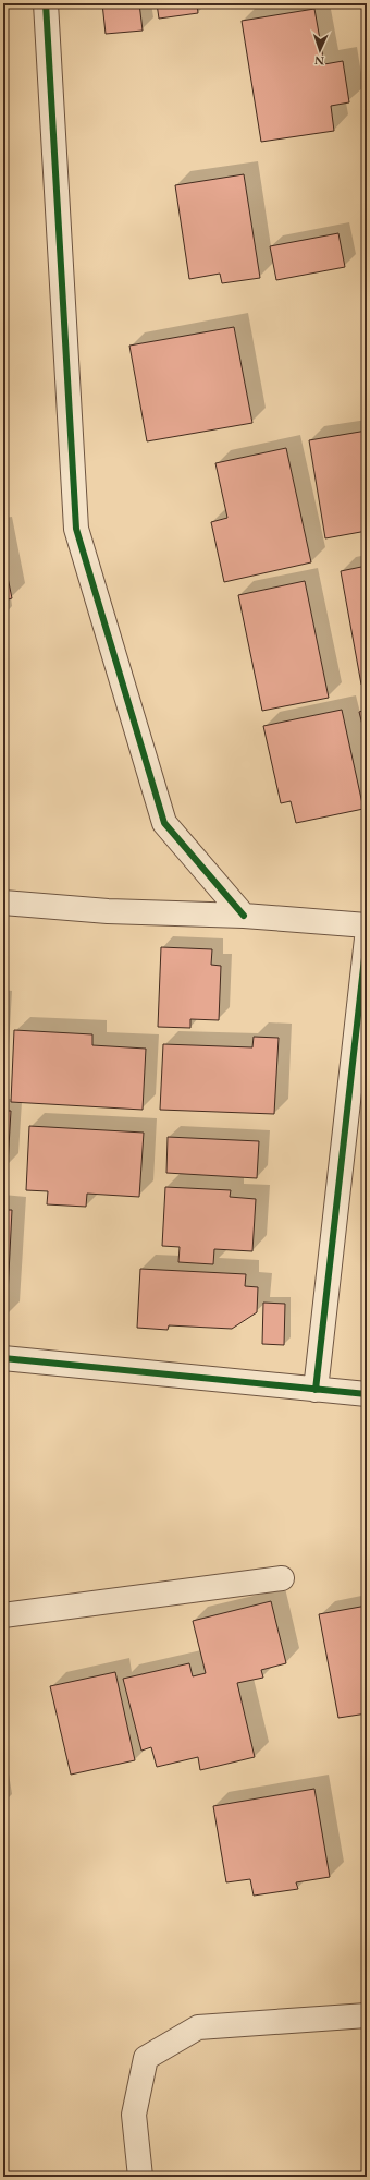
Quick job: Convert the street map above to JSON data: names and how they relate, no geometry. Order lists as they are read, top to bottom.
{
  "north": "bottom"
}
